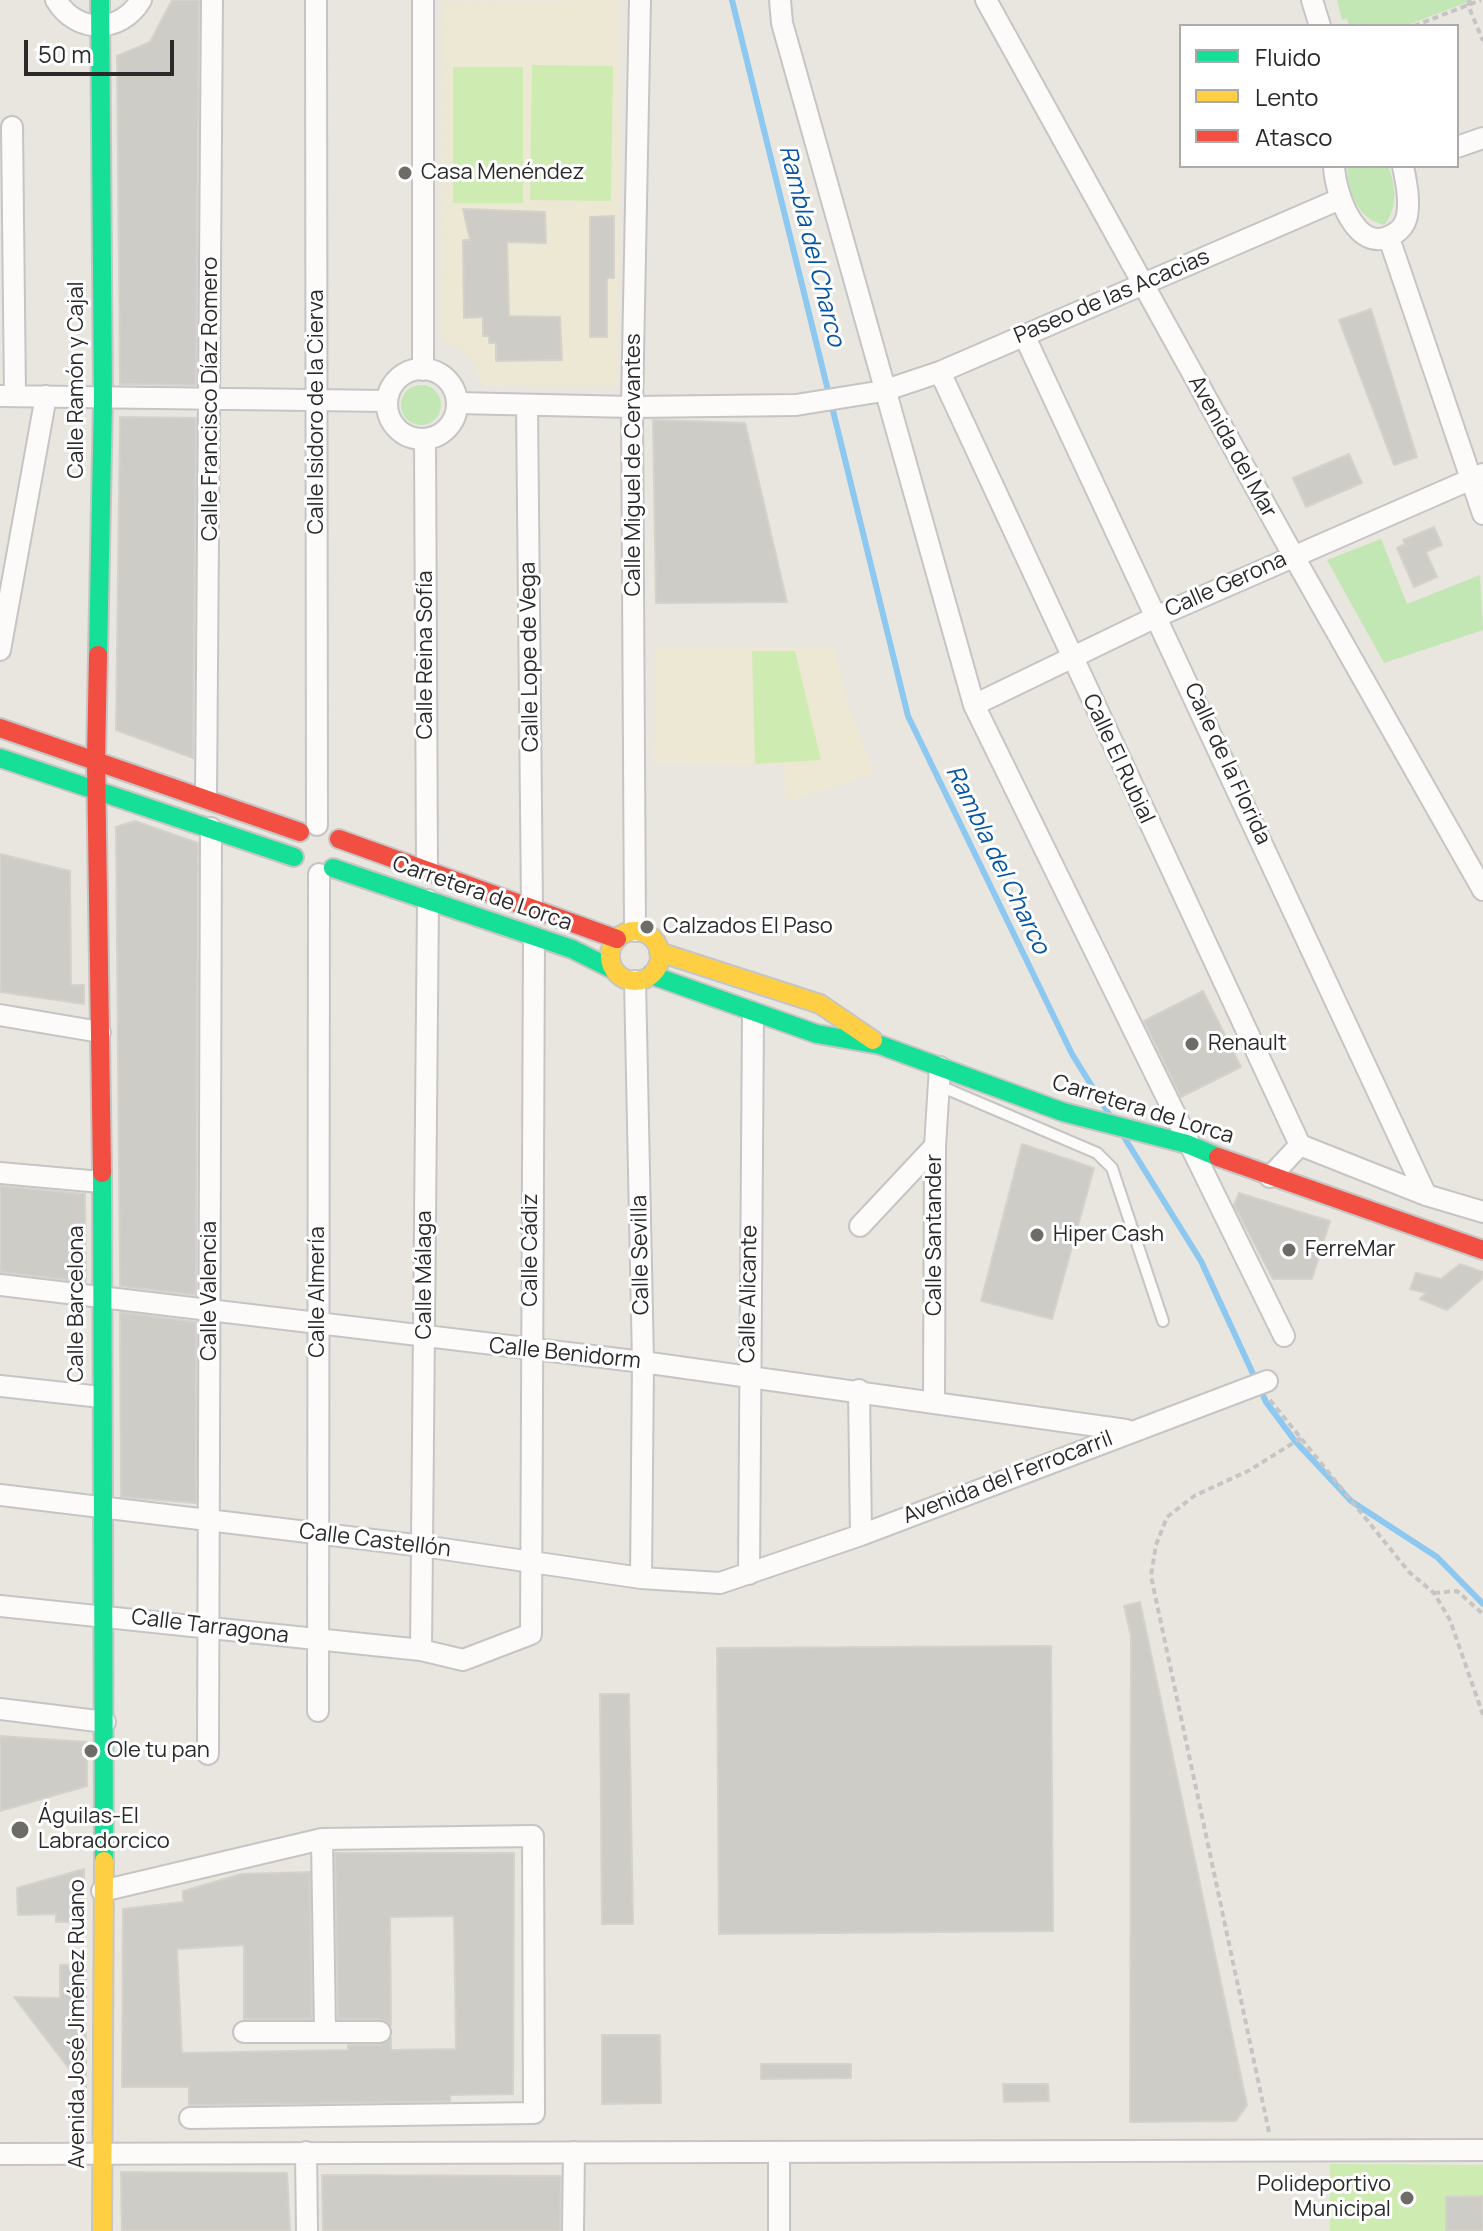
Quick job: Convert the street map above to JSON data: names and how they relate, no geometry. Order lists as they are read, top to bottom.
{
  "streets": {
    "main road": [
      "Calle Ramón y Cajal",
      "Carretera de Lorca",
      "Calle Barcelona",
      "Avenida José Jiménez Ruano"
    ],
    "street": [
      "Paseo de las Acacias",
      "Calle Francisco Díaz Romero",
      "Calle Isidoro de la Cierva",
      "Avenida del Mar",
      "Calle Miguel de Cervantes",
      "Calle Gerona",
      "Calle Reina Sofía",
      "Calle Lope de Vega",
      "Calle El Rubial",
      "Calle de la Florida",
      "Calle Santander",
      "Calle Cádiz",
      "Calle Sevilla",
      "Calle Málaga",
      "Calle Valencia",
      "Calle Almería",
      "Calle Alicante",
      "Calle Benidorm",
      "Avenida del Ferrocarril",
      "Calle Castellón",
      "Calle Tarragona"
    ]
  },
  "crossings": [
    ["Paseo de las Acacias", "Avenida del Mar"],
    ["Paseo de las Acacias", "Calle Miguel de Cervantes"],
    ["Paseo de las Acacias", "Calle Reina Sofía"],
    ["Paseo de las Acacias", "Calle Lope de Vega"],
    ["Paseo de las Acacias", "Calle El Rubial"],
    ["Paseo de las Acacias", "Calle de la Florida"],
    ["Calle Ramón y Cajal", "Carretera de Lorca"],
    ["Calle Francisco Díaz Romero", "Carretera de Lorca"],
    ["Calle Isidoro de la Cierva", "Carretera de Lorca"],
    ["Calle Isidoro de la Cierva", "Calle Almería"],
    ["Avenida del Mar", "Calle Gerona"],
    ["Calle Miguel de Cervantes", "Carretera de Lorca"],
    ["Calle Miguel de Cervantes", "Calle Sevilla"],
    ["Calle Gerona", "Calle El Rubial"],
    ["Calle Gerona", "Calle de la Florida"],
    ["Calle Reina Sofía", "Carretera de Lorca"],
    ["Calle Lope de Vega", "Carretera de Lorca"],
    ["Carretera de Lorca", "Calle Santander"],
    ["Carretera de Lorca", "Calle Cádiz"],
    ["Carretera de Lorca", "Calle Sevilla"],
    ["Carretera de Lorca", "Calle Málaga"],
    ["Carretera de Lorca", "Calle Valencia"],
    ["Carretera de Lorca", "Calle Almería"],
    ["Carretera de Lorca", "Calle Alicante"],
    ["Carretera de Lorca", "Calle Barcelona"],
    ["Calle Santander", "Calle Benidorm"],
    ["Calle Cádiz", "Calle Benidorm"],
    ["Calle Cádiz", "Calle Castellón"],
    ["Calle Cádiz", "Calle Tarragona"],
    ["Calle Sevilla", "Calle Benidorm"],
    ["Calle Sevilla", "Calle Castellón"],
    ["Calle Málaga", "Calle Benidorm"],
    ["Calle Málaga", "Calle Castellón"],
    ["Calle Málaga", "Calle Tarragona"],
    ["Calle Valencia", "Calle Benidorm"],
    ["Calle Valencia", "Calle Castellón"],
    ["Calle Valencia", "Calle Tarragona"],
    ["Calle Almería", "Calle Benidorm"],
    ["Calle Almería", "Calle Castellón"],
    ["Calle Almería", "Calle Tarragona"],
    ["Calle Alicante", "Calle Benidorm"],
    ["Calle Alicante", "Avenida del Ferrocarril"],
    ["Calle Alicante", "Calle Castellón"],
    ["Calle Barcelona", "Calle Benidorm"],
    ["Calle Barcelona", "Calle Castellón"],
    ["Calle Barcelona", "Calle Tarragona"],
    ["Calle Barcelona", "Avenida José Jiménez Ruano"],
    ["Calle Benidorm", "Avenida del Ferrocarril"],
    ["Avenida del Ferrocarril", "Calle Castellón"],
    ["Calle Castellón", "Calle Tarragona"]
  ],
  "water": ["Rambla del Charco"],
  "places": [
    "Casa Menéndez",
    "Calzados El Paso",
    "Renault",
    "Hiper Cash",
    "FerreMar",
    "Ole tu pan",
    "Águilas-El Labradorcico",
    "Polideportivo Municipal"
  ],
  "legend": ["Fluido", "Lento", "Atasco"],
  "scale_bar": "50 m"
}
